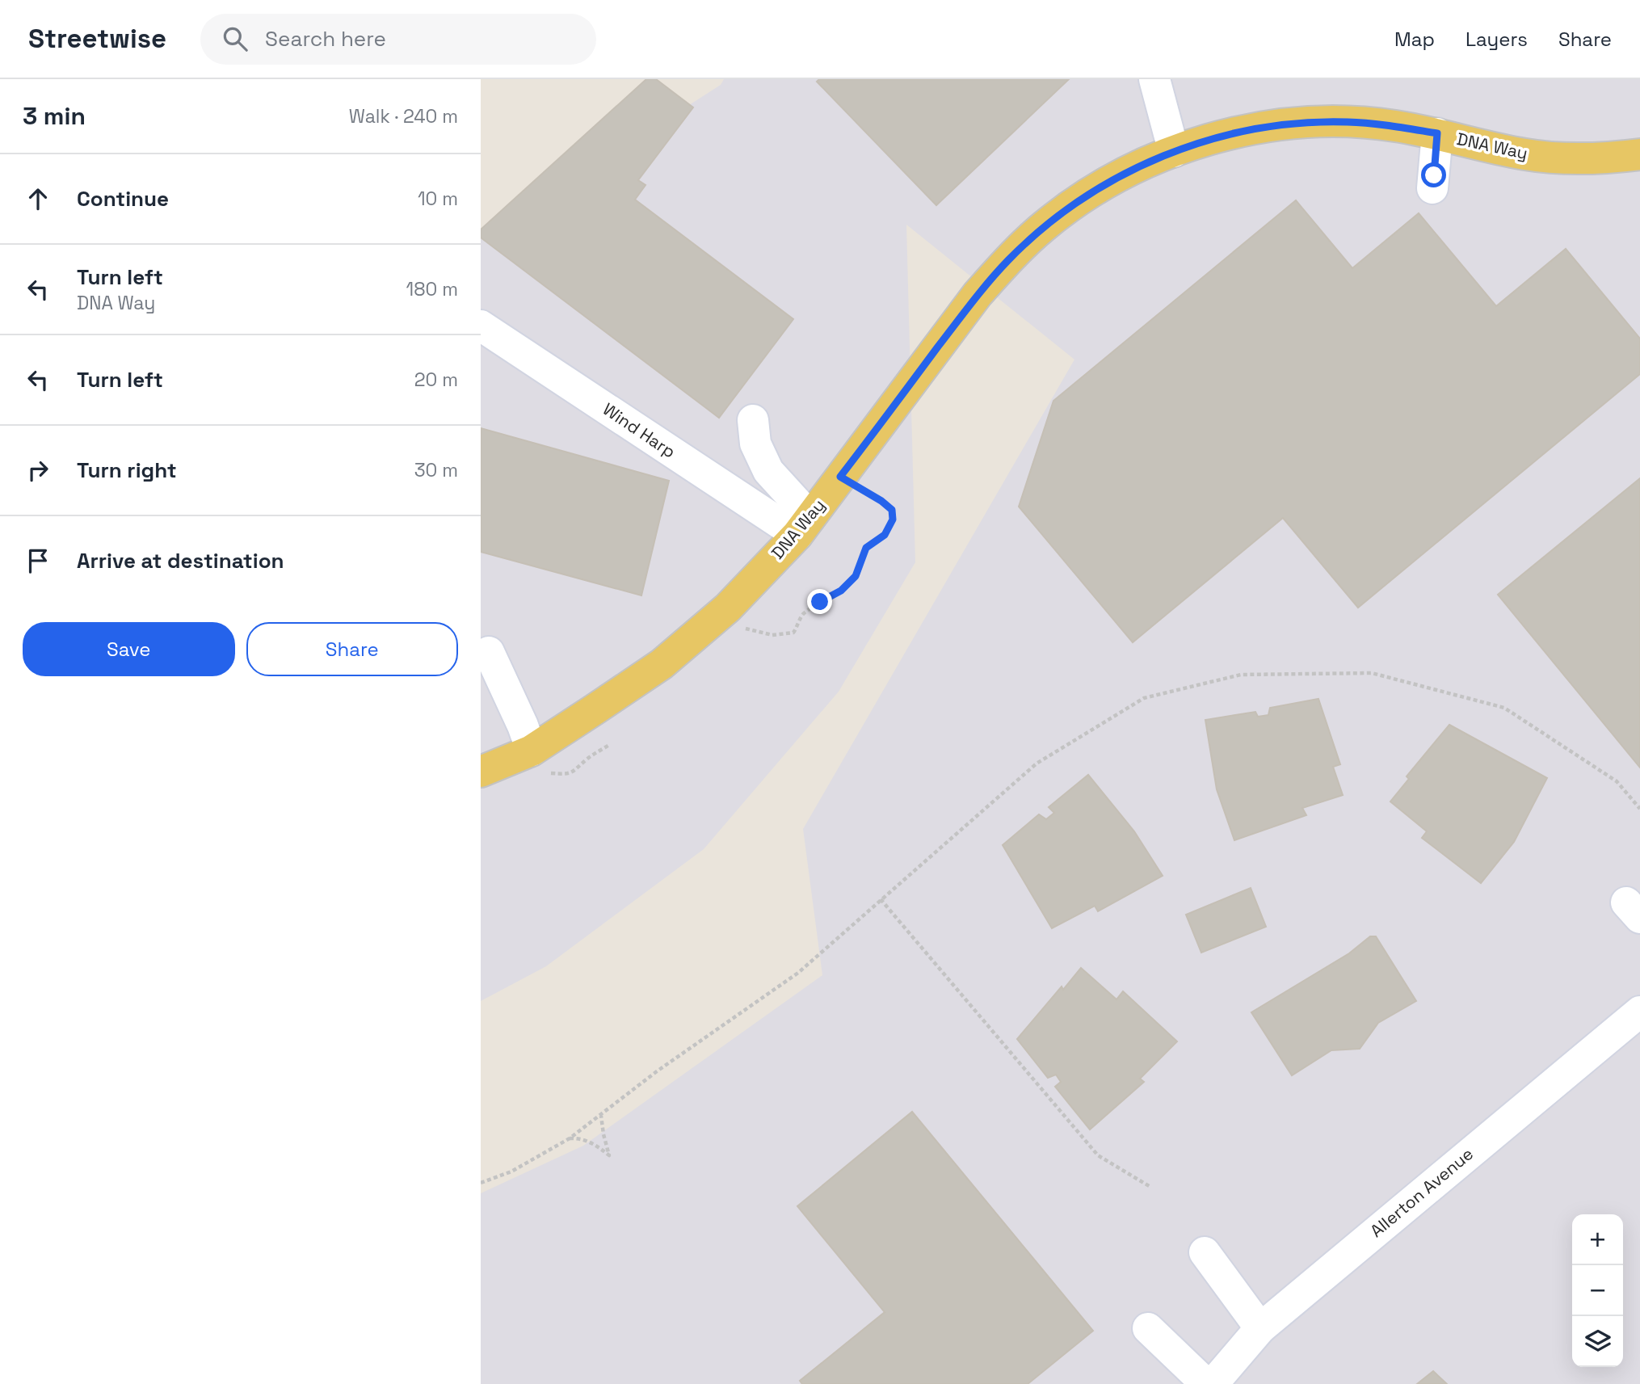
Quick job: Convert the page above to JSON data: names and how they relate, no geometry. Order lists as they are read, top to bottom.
{
  "streets": {
    "main road": ["DNA Way"],
    "street": ["Wind Harp", "Allerton Avenue"]
  },
  "crossings": [
    ["DNA Way", "Wind Harp"]
  ],
  "page": {
    "header": "Streetwise",
    "search": "Search here",
    "nav": ["Map", "Layers", "Share"],
    "heading": ["3 min", "Walk · 240 m"],
    "list": [
      ["Continue", "10 m"],
      ["Turn left", "DNA Way", "180 m"],
      ["Turn left", "20 m"],
      ["Turn right", "30 m"],
      "Arrive at destination"
    ],
    "buttons": ["Save", "Share"],
    "map_buttons": ["+", "−"]
  }
}
